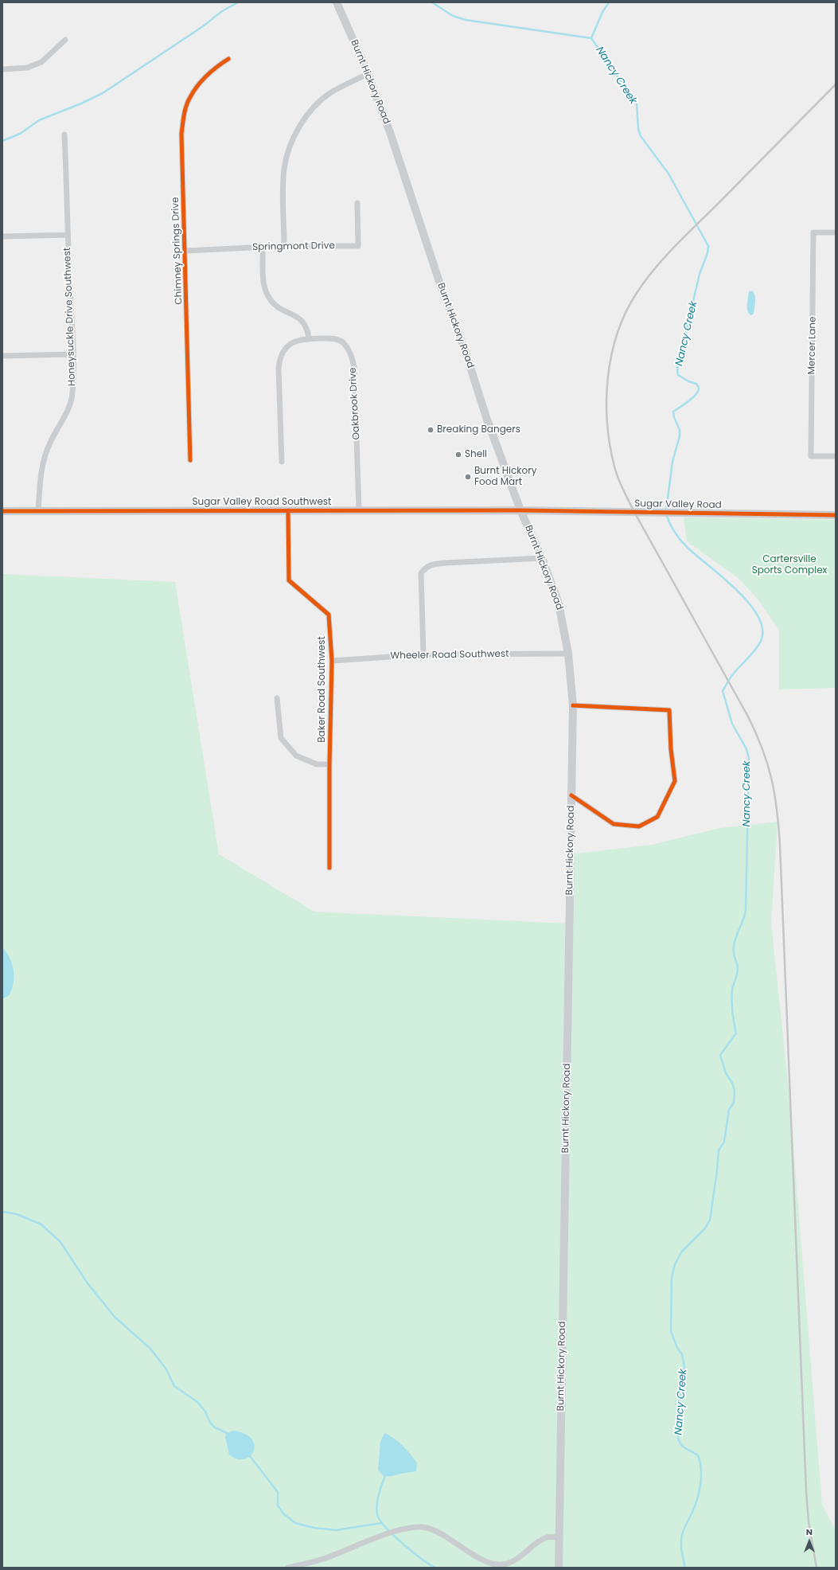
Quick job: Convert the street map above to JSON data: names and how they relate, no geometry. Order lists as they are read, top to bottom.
{
  "streets": {
    "main road": ["Burnt Hickory Road", "Sugar Valley Road Southwest", "Sugar Valley Road"],
    "street": [
      "Springmont Drive",
      "Chimney Springs Drive",
      "Honeysuckle Drive Southwest",
      "Mercer Lane",
      "Oakbrook Drive",
      "Wheeler Road Southwest",
      "Baker Road Southwest"
    ]
  },
  "crossings": [
    ["Burnt Hickory Road", "Sugar Valley Road Southwest"],
    ["Burnt Hickory Road", "Sugar Valley Road"],
    ["Burnt Hickory Road", "Wheeler Road Southwest"],
    ["Springmont Drive", "Chimney Springs Drive"],
    ["Honeysuckle Drive Southwest", "Sugar Valley Road Southwest"],
    ["Oakbrook Drive", "Sugar Valley Road Southwest"],
    ["Sugar Valley Road Southwest", "Sugar Valley Road"],
    ["Sugar Valley Road Southwest", "Baker Road Southwest"],
    ["Wheeler Road Southwest", "Baker Road Southwest"]
  ],
  "water": ["Nancy Creek"],
  "parks": ["Cartersville Sports Complex"],
  "places": ["Breaking Bangers", "Shell", "Burnt Hickory Food Mart"],
  "north": "top"
}
